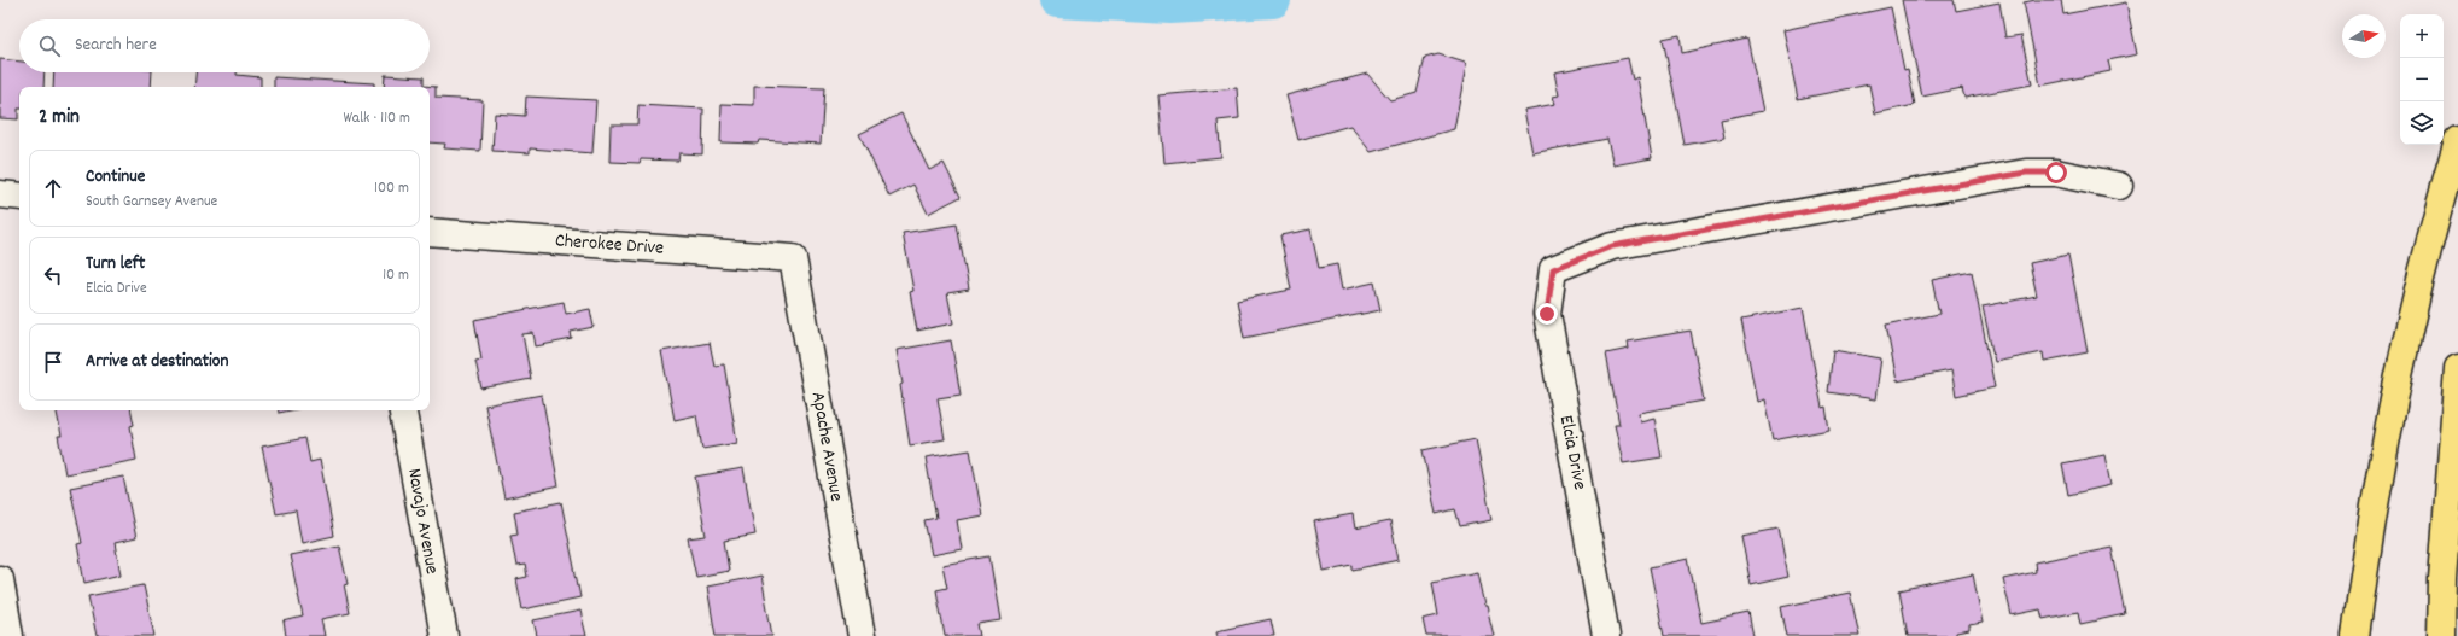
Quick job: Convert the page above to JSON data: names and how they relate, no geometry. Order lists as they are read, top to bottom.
{
  "streets": {
    "street": [
      "Cherokee Drive",
      "Apache Avenue",
      "Elcia Drive",
      "Navajo Avenue"
    ]
  },
  "crossings": [
    ["Cherokee Drive", "Apache Avenue"]
  ],
  "north": "right",
  "page": {
    "map_buttons": ["+", "−"],
    "search": "Search here",
    "heading": ["2 min", "Walk · 110 m"],
    "list": [
      ["Continue", "South Garnsey Avenue", "100 m"],
      ["Turn left", "Elcia Drive", "10 m"],
      "Arrive at destination"
    ]
  }
}
